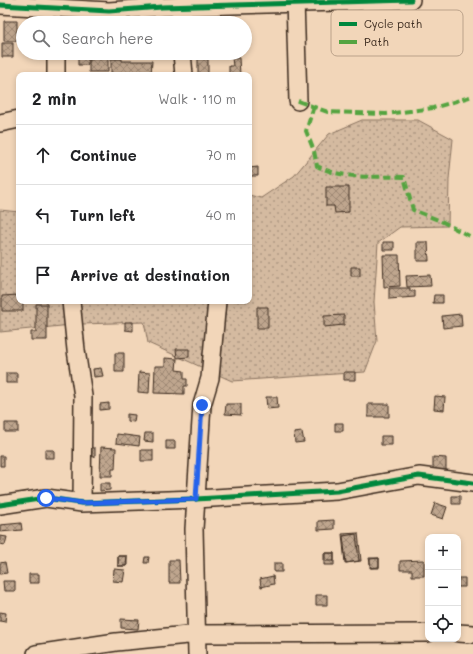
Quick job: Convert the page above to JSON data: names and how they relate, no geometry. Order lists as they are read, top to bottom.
{
  "legend": ["Cycle path", "Path"],
  "page": {
    "search": "Search here",
    "heading": ["2 min", "Walk · 110 m"],
    "list": [
      ["Continue", "70 m"],
      ["Turn left", "40 m"],
      "Arrive at destination"
    ],
    "map_buttons": ["+", "−"]
  }
}
